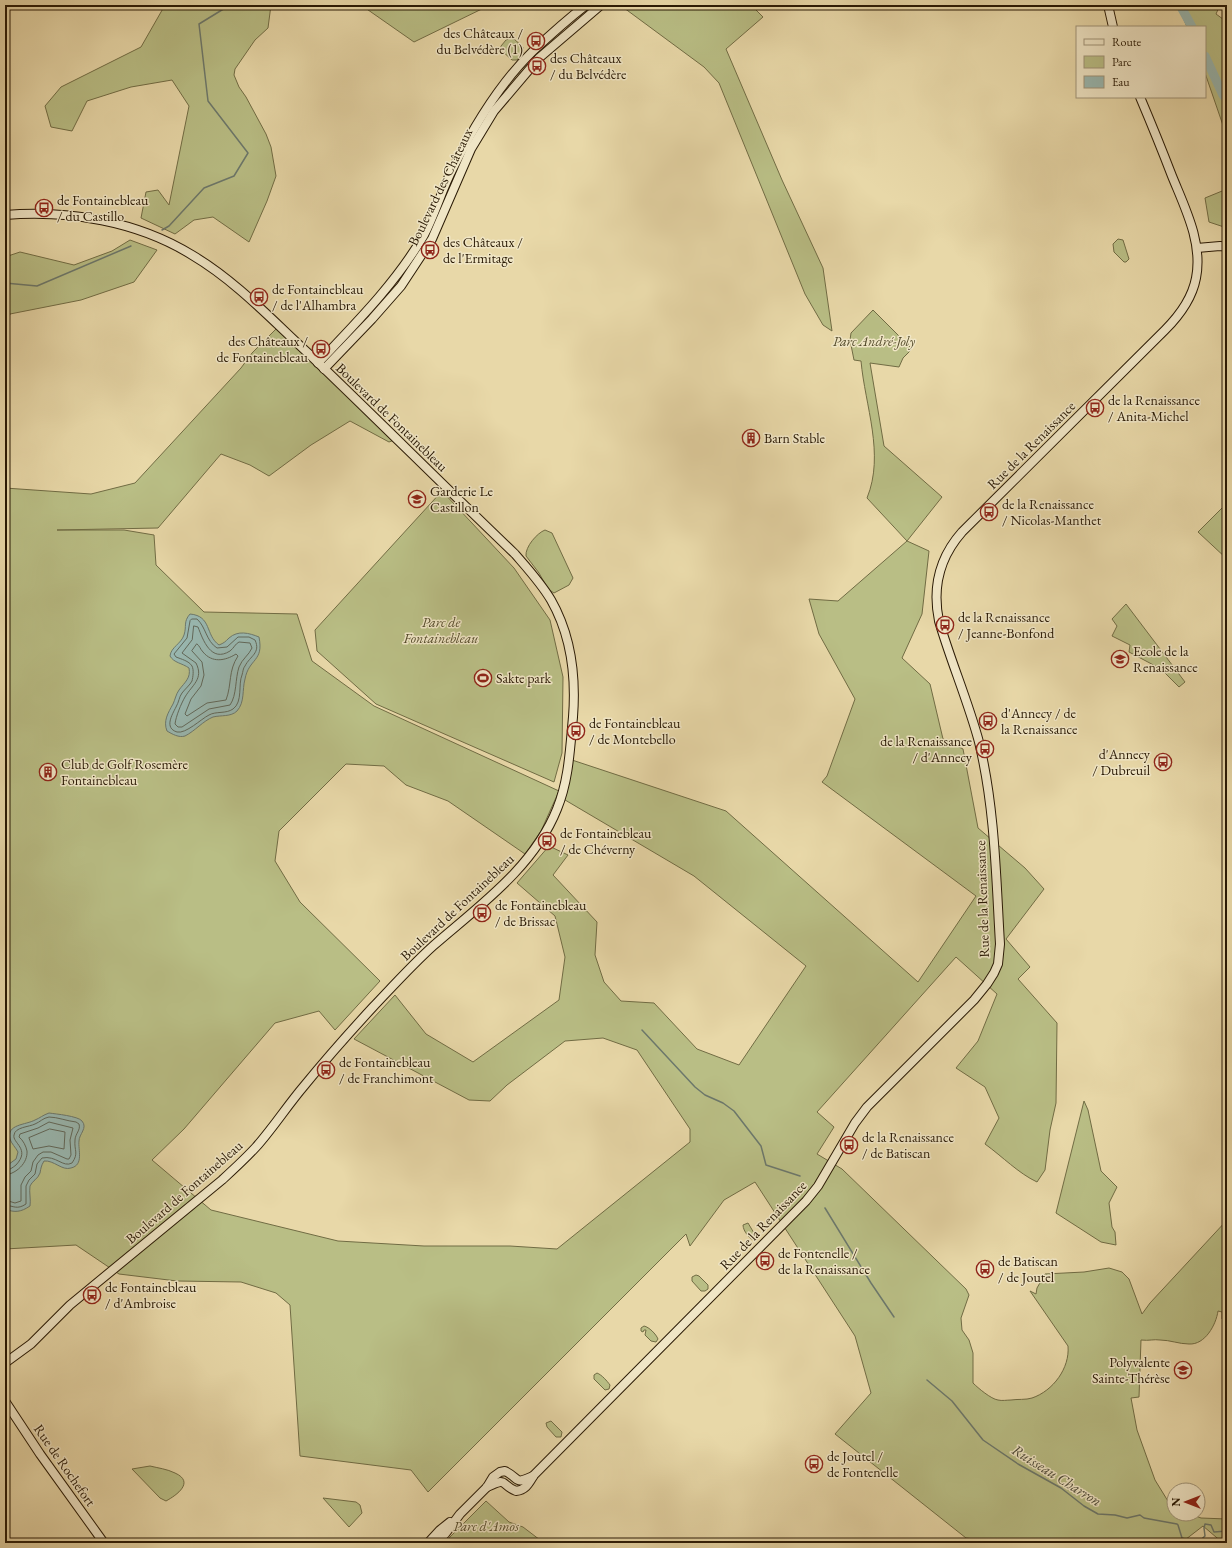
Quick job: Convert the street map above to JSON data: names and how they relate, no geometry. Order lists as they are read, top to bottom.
{
  "streets": {
    "street": [
      "Boulevard des Châteaux",
      "Boulevard de Fontainebleau",
      "Rue de la Renaissance",
      "Rue de Rochefort"
    ]
  },
  "crossings": [
    ["Boulevard des Châteaux", "Boulevard de Fontainebleau"]
  ],
  "water": ["Ruisseau Charron"],
  "parks": ["Parc André-Joly", "Parc de Fontainebleau", "Parc d'Amos"],
  "places": {
    "bus stop": [
      "des Châteaux / du Belvédère (1)",
      "des Châteaux / du Belvédère",
      "de Fontainebleau / du Castillo",
      "des Châteaux / de l'Ermitage",
      "de Fontainebleau / de l'Alhambra",
      "des Châteaux / de Fontainebleau",
      "de la Renaissance / Anita-Michel",
      "de la Renaissance / Nicolas-Manthet",
      "de la Renaissance / Jeanne-Bonfond",
      "d'Annecy / de la Renaissance",
      "de Fontainebleau / de Montebello",
      "de la Renaissance / d'Annecy",
      "d'Annecy / Dubreuil",
      "de Fontainebleau / de Chéverny",
      "de Fontainebleau / de Brissac",
      "de Fontainebleau / de Franchimont",
      "de la Renaissance / de Batiscan",
      "de Fontenelle / de la Renaissance",
      "de Batiscan / de Joutel",
      "de Fontainebleau / d'Ambroise",
      "de Joutel / de Fontenelle"
    ],
    "building": ["Barn Stable", "Club de Golf Rosemère Fontainebleau"],
    "school or university": ["Garderie Le Castillon", "Ecole de la Renaissance", "Polyvalente Sainte-Thérèse"],
    "sports": ["Sakte park"]
  },
  "legend": ["Route", "Parc", "Eau"],
  "north": "left"
}
